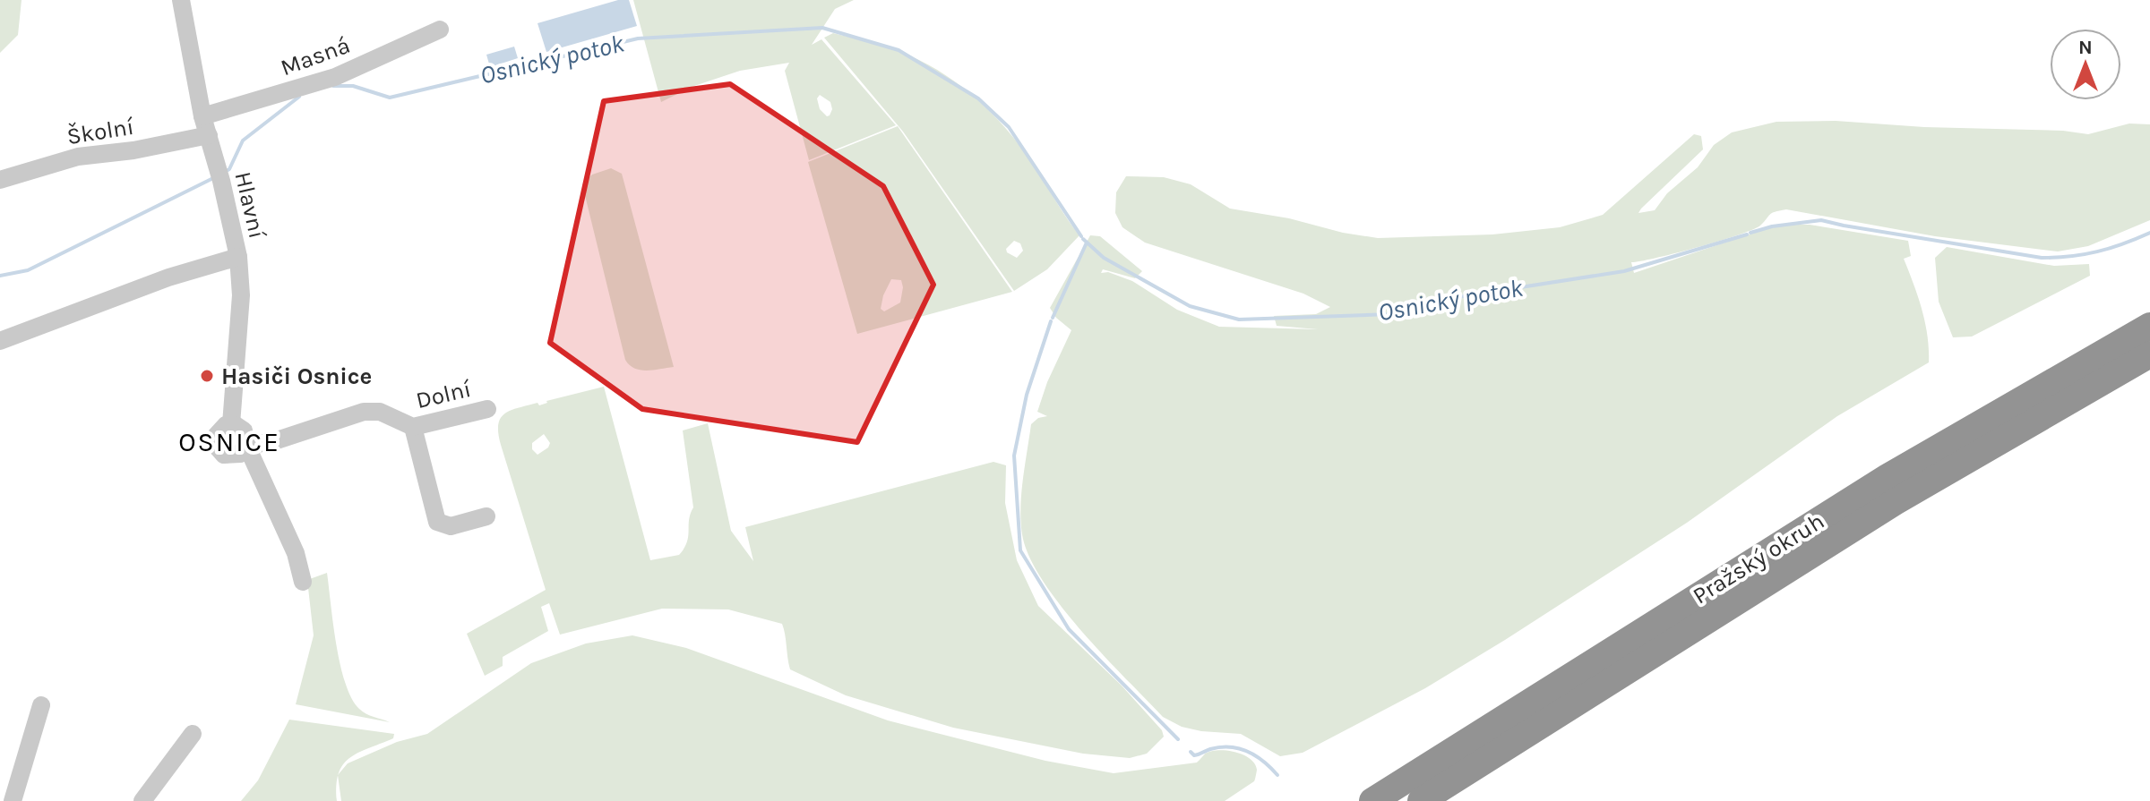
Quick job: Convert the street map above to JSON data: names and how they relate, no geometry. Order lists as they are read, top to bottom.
{
  "streets": {
    "highway": ["Pražský okruh"],
    "street": [
      "Masná",
      "Školní",
      "Hlavní",
      "Dolní"
    ]
  },
  "crossings": [
    ["Masná", "Hlavní"],
    ["Školní", "Hlavní"]
  ],
  "districts": ["OSNICE"],
  "water": ["Osnický potok"],
  "places": ["Hasiči Osnice"],
  "north": "top"
}
